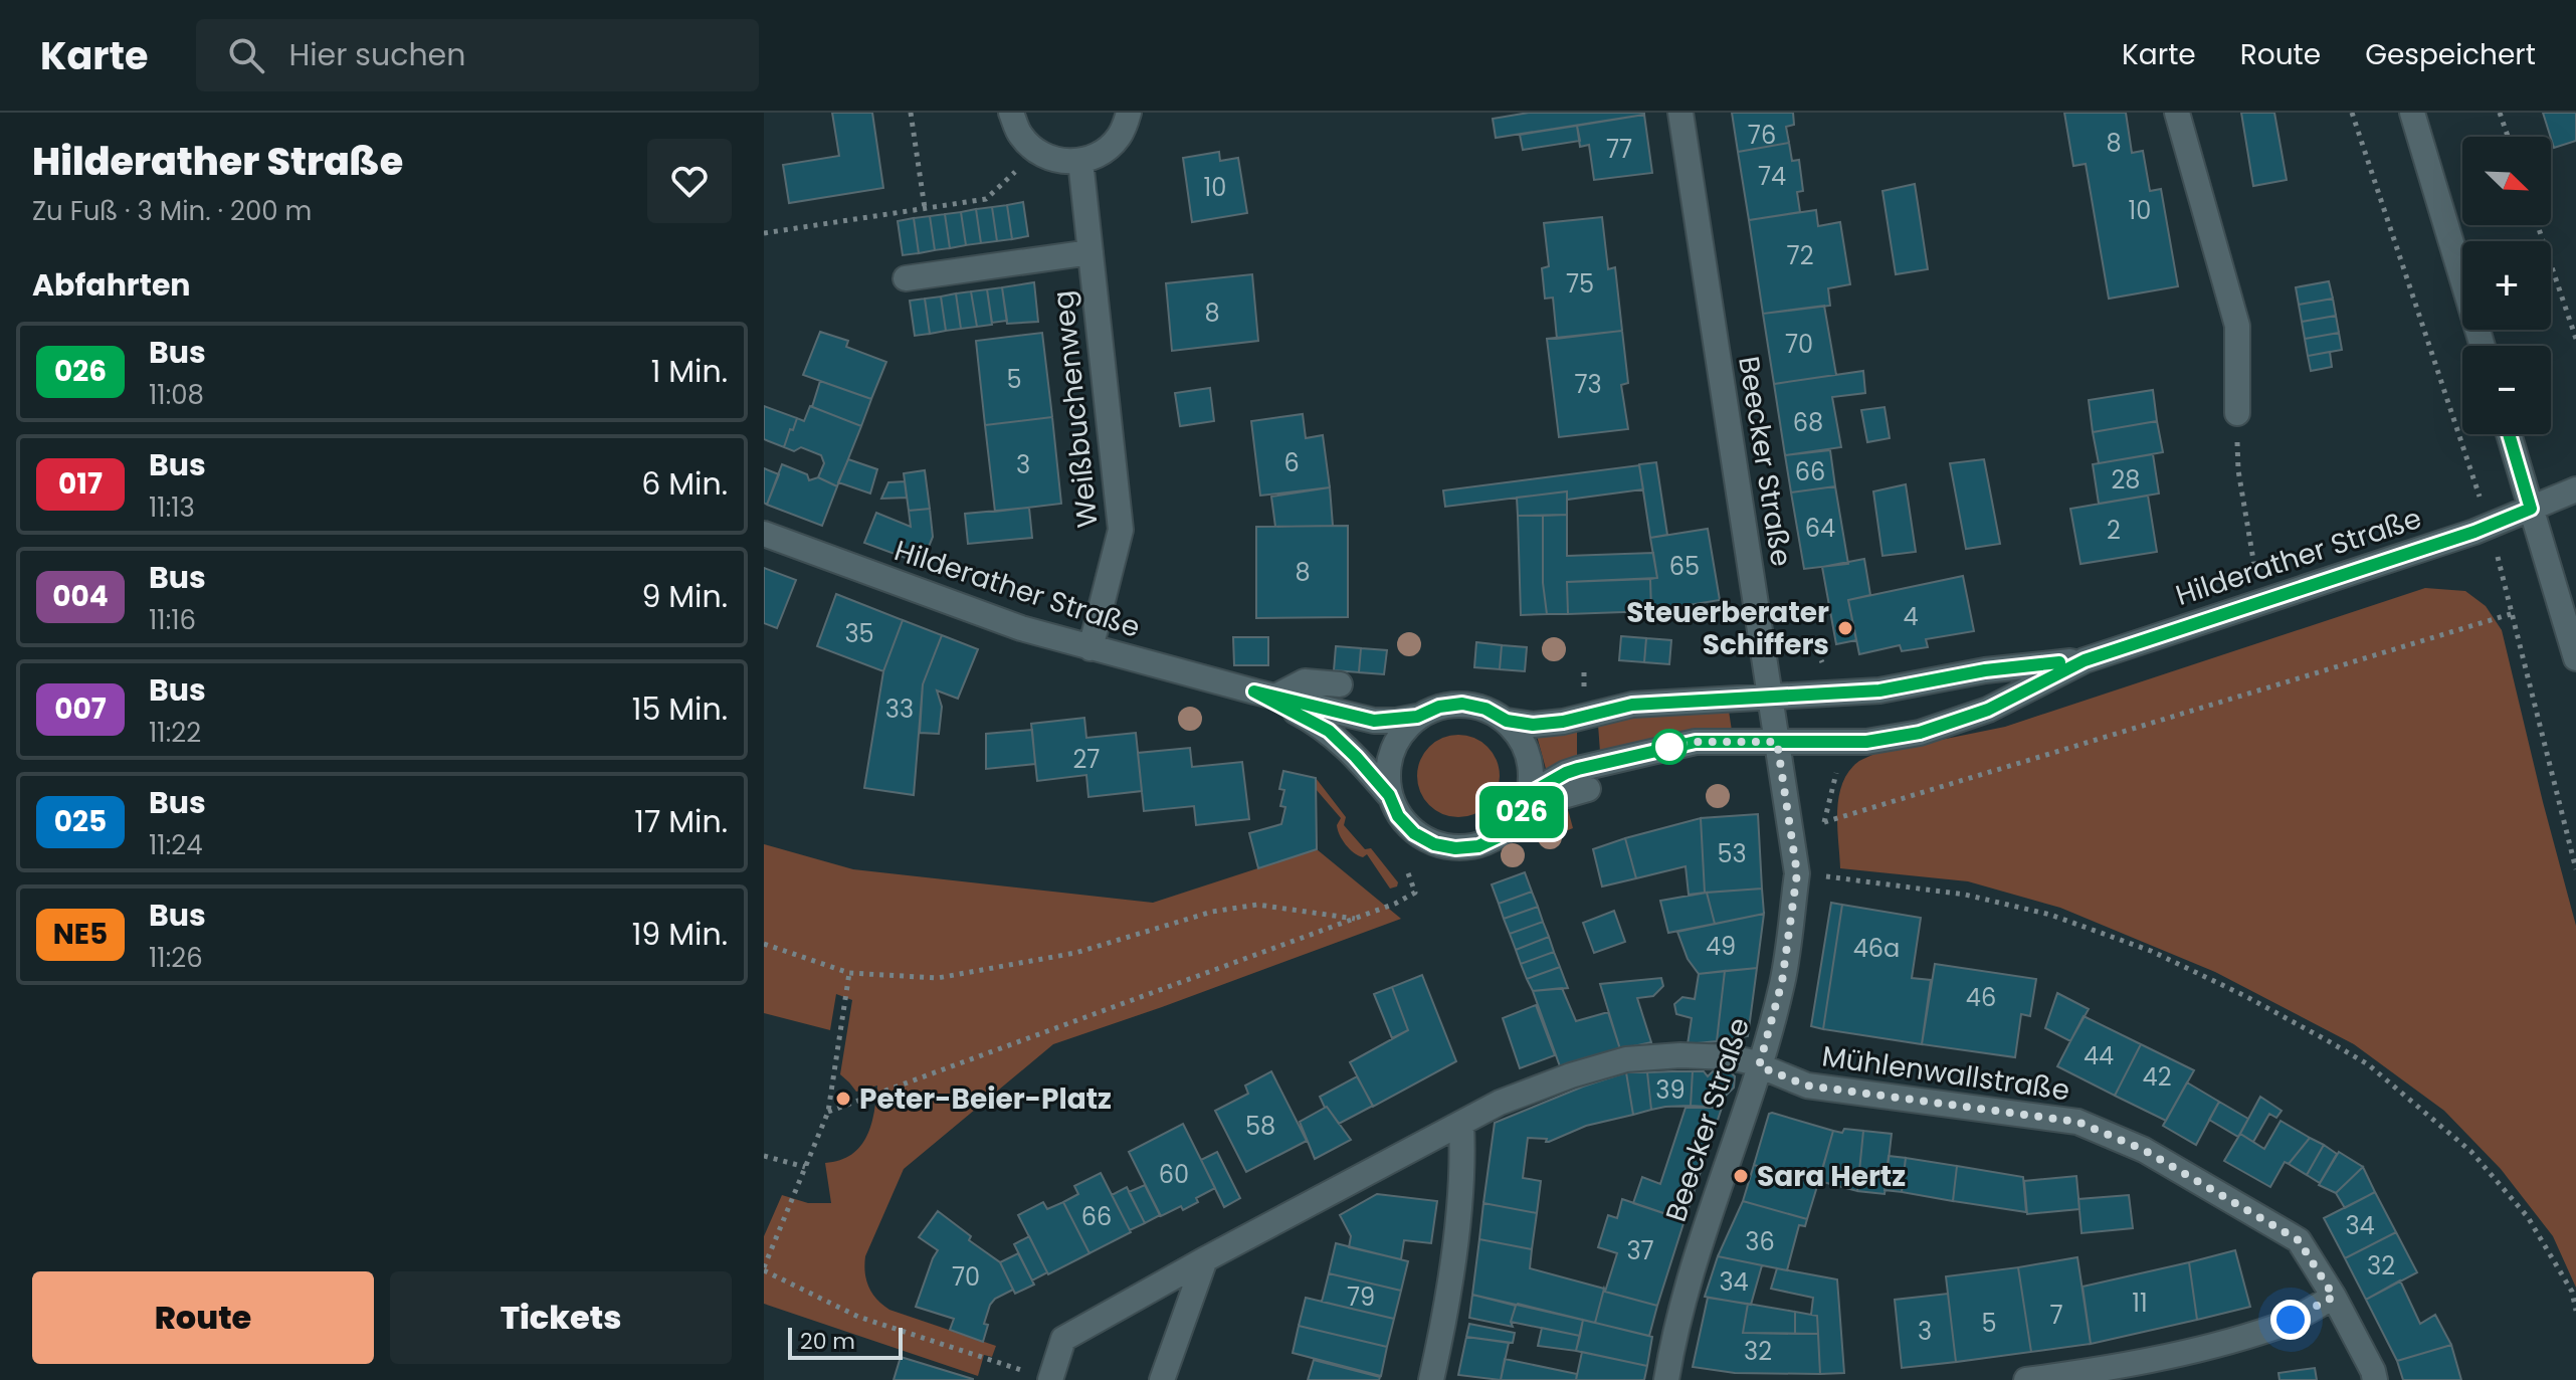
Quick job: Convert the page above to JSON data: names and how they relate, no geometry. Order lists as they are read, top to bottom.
{
  "streets": {
    "street": [
      "Weißbuchenweg",
      "Beecker Straße",
      "Hilderather Straße",
      "Mühlenwallstraße"
    ]
  },
  "crossings": [
    ["Weißbuchenweg", "Hilderather Straße"],
    ["Beecker Straße", "Hilderather Straße"],
    ["Beecker Straße", "Mühlenwallstraße"]
  ],
  "places": ["Steuerberater Schiffers", "Peter-Beier-Platz", "Sara Hertz"],
  "lines": ["bus line 026"],
  "house_numbers": [
    "76",
    "8",
    "77",
    "74",
    "10",
    "10",
    "72",
    "75",
    "8",
    "70",
    "5",
    "73",
    "68",
    "6",
    "3",
    "66",
    "28",
    "64",
    "2",
    "65",
    "8",
    "4",
    "35",
    "33",
    "27",
    "53",
    "49",
    "46a",
    "46",
    "44",
    "42",
    "39",
    "58",
    "60",
    "66",
    "34",
    "36",
    "37",
    "32",
    "70",
    "34",
    "79",
    "11",
    "7",
    "5",
    "3",
    "32"
  ],
  "scale_bar": "20 m",
  "north": "bottom right",
  "page": {
    "header": "Karte",
    "search": "Hier suchen",
    "nav": ["Karte", "Route", "Gespeichert"],
    "heading": [
      ["Hilderather Straße", "Zu Fuß · 3 Min. · 200 m"],
      "Abfahrten"
    ],
    "on_map": "026",
    "map_buttons": ["+", "−"],
    "list": [
      {
        "mark": "026",
        "name": "Bus",
        "note": "11:08",
        "value": "1 Min."
      },
      {
        "mark": "017",
        "name": "Bus",
        "note": "11:13",
        "value": "6 Min."
      },
      {
        "mark": "004",
        "name": "Bus",
        "note": "11:16",
        "value": "9 Min."
      },
      {
        "mark": "007",
        "name": "Bus",
        "note": "11:22",
        "value": "15 Min."
      },
      {
        "mark": "025",
        "name": "Bus",
        "note": "11:24",
        "value": "17 Min."
      },
      {
        "mark": "NE5",
        "name": "Bus",
        "note": "11:26",
        "value": "19 Min."
      }
    ],
    "buttons": ["Route", "Tickets"],
    "scale": "20 m"
  }
}
